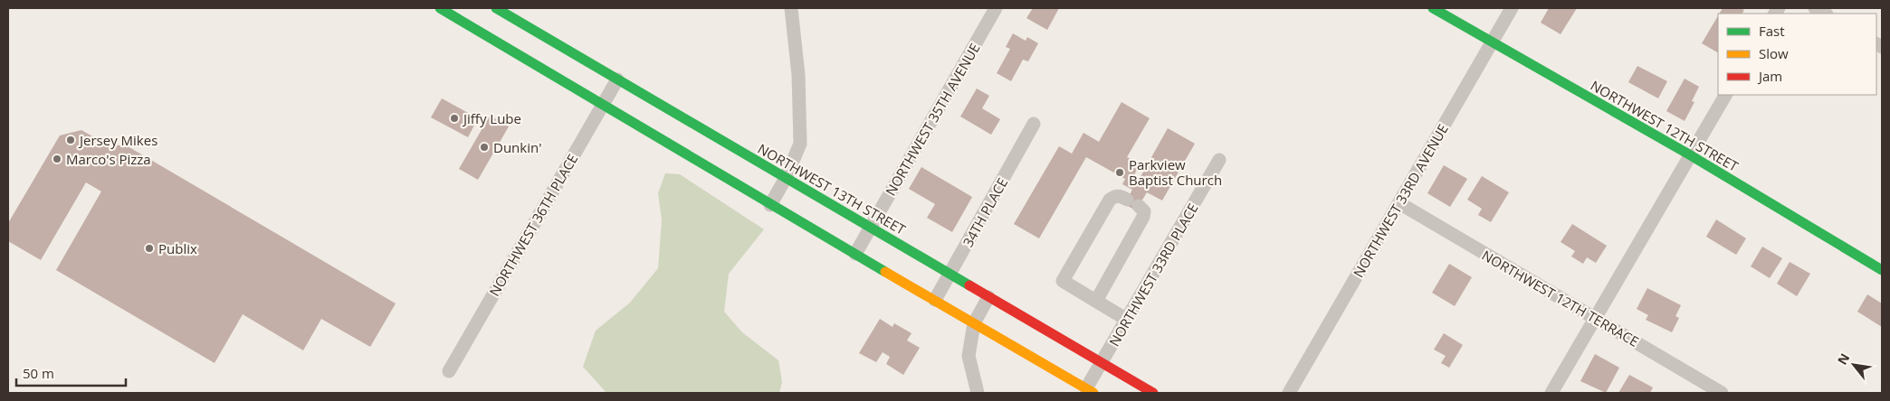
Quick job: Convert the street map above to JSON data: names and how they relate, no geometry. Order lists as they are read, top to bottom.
{
  "streets": {
    "main road": ["NORTHWEST 12TH STREET", "NORTHWEST 13TH STREET"],
    "street": [
      "NORTHWEST 35TH AVENUE",
      "NORTHWEST 33RD AVENUE",
      "34TH PLACE",
      "NORTHWEST 36TH PLACE",
      "NORTHWEST 33RD PLACE",
      "NORTHWEST 12TH TERRACE"
    ]
  },
  "crossings": [
    ["NORTHWEST 35TH AVENUE", "NORTHWEST 13TH STREET"],
    ["NORTHWEST 12TH STREET", "NORTHWEST 33RD AVENUE"],
    ["NORTHWEST 13TH STREET", "34TH PLACE"],
    ["NORTHWEST 13TH STREET", "NORTHWEST 36TH PLACE"],
    ["NORTHWEST 13TH STREET", "NORTHWEST 33RD PLACE"],
    ["NORTHWEST 33RD AVENUE", "NORTHWEST 12TH TERRACE"]
  ],
  "places": [
    "Jiffy Lube",
    "Jersey Mikes",
    "Dunkin'",
    "Marco's Pizza",
    "Parkview Baptist Church",
    "Publix"
  ],
  "legend": ["Fast", "Slow", "Jam"],
  "scale_bar": "50 m",
  "north": "top left"
}
